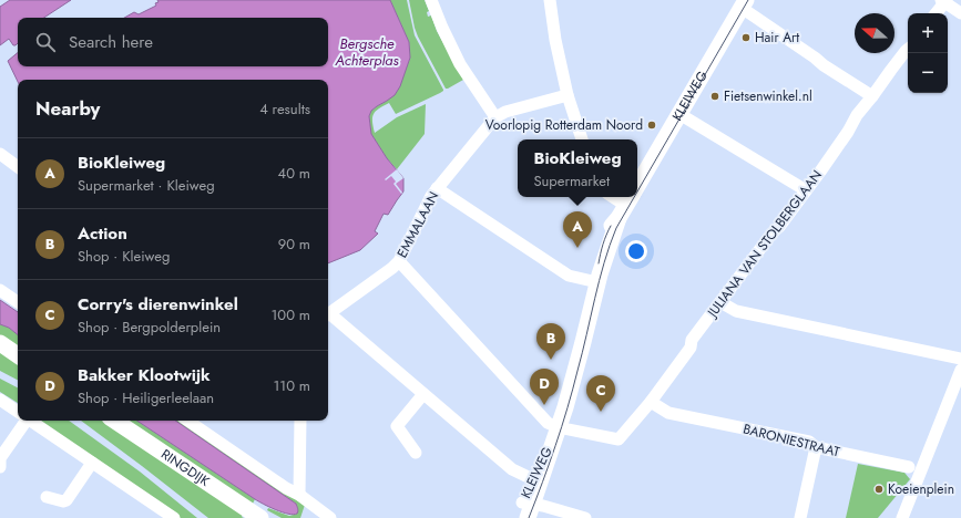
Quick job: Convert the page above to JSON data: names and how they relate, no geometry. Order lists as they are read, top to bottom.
{
  "streets": {
    "street": [
      "KLEIWEG",
      "EMMALAAN",
      "JULIANA VAN STOLBERGLAAN",
      "BARONIESTRAAT",
      "RINGDIJK"
    ]
  },
  "crossings": [
    ["KLEIWEG", "JULIANA VAN STOLBERGLAAN"],
    ["JULIANA VAN STOLBERGLAAN", "BARONIESTRAAT"]
  ],
  "water": ["Bergsche Achterplas"],
  "places": [
    "Hair Art",
    "Fietsenwinkel.nl",
    "Voorlopig Rotterdam Noord",
    "Koeienplein"
  ],
  "north": "left",
  "page": {
    "map_buttons": ["+", "−"],
    "search": "Search here",
    "heading": ["Nearby", "4 results"],
    "list": [
      {
        "mark": "A",
        "name": "BioKleiweg",
        "note": "Supermarket · Kleiweg",
        "value": "40 m"
      },
      {
        "mark": "B",
        "name": "Action",
        "note": "Shop · Kleiweg",
        "value": "90 m"
      },
      {
        "mark": "C",
        "name": "Corry's dierenwinkel",
        "note": "Shop · Bergpolderplein",
        "value": "100 m"
      },
      {
        "mark": "D",
        "name": "Bakker Klootwijk",
        "note": "Shop · Heiligerleelaan",
        "value": "110 m"
      }
    ],
    "popup": ["BioKleiweg", "Supermarket"],
    "pins": [
      "A",
      "B",
      "D",
      "C"
    ]
  }
}
